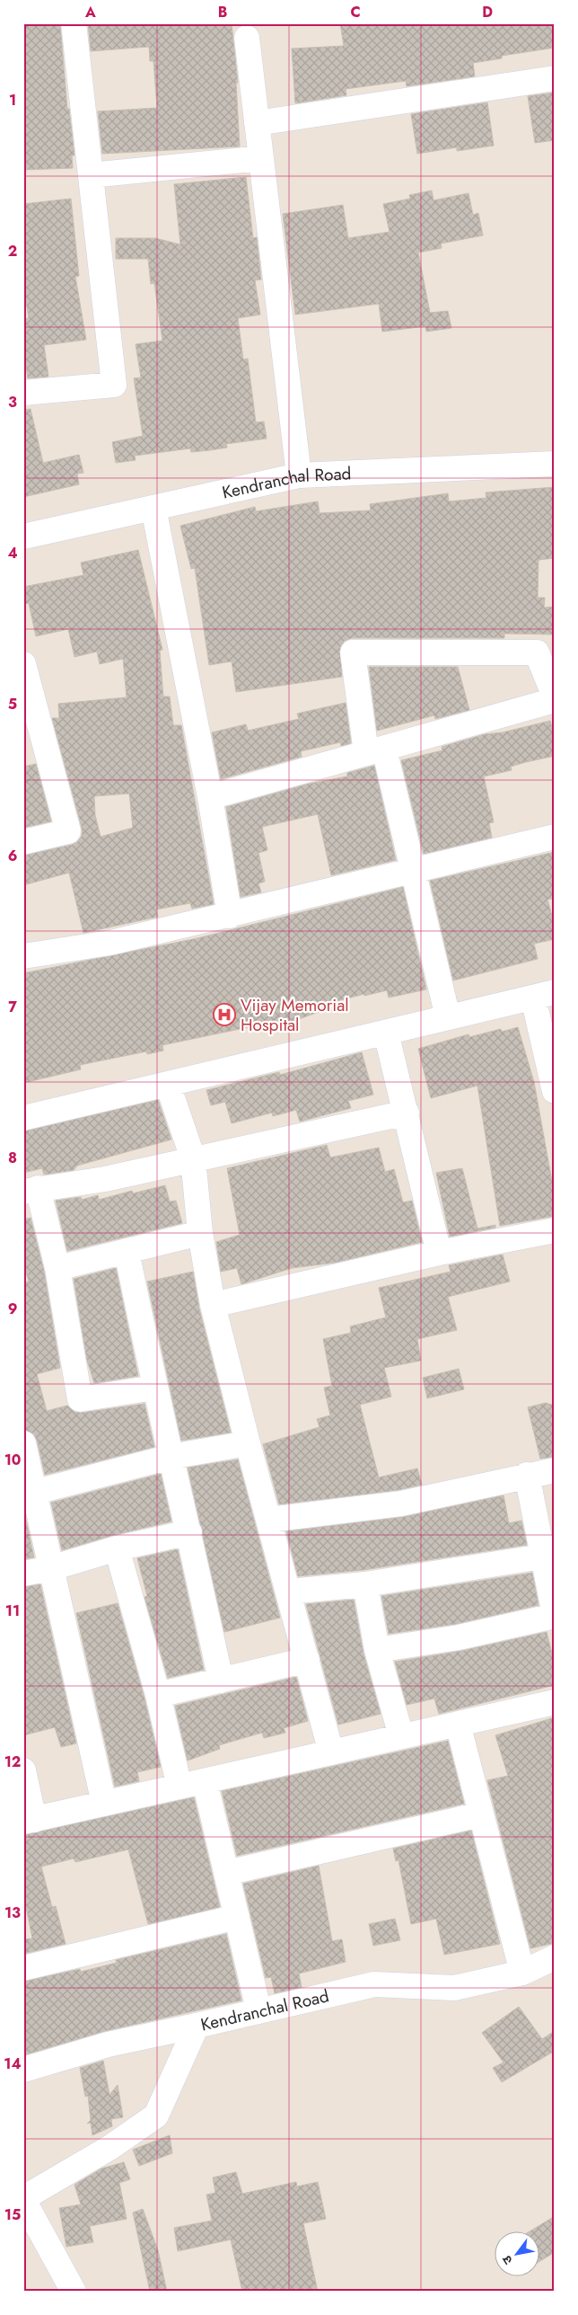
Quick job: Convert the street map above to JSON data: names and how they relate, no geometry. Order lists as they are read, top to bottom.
{
  "streets": {
    "street": ["Kendranchal Road"]
  },
  "places": {
    "hospital": ["Vijay Memorial Hospital"]
  },
  "north": "bottom left",
  "grid": {
    "columns": [
      "A",
      "B",
      "C",
      "D"
    ],
    "rows": [
      "1",
      "2",
      "3",
      "4",
      "5",
      "6",
      "7",
      "8",
      "9",
      "10",
      "11",
      "12",
      "13",
      "14",
      "15"
    ]
  }
}
